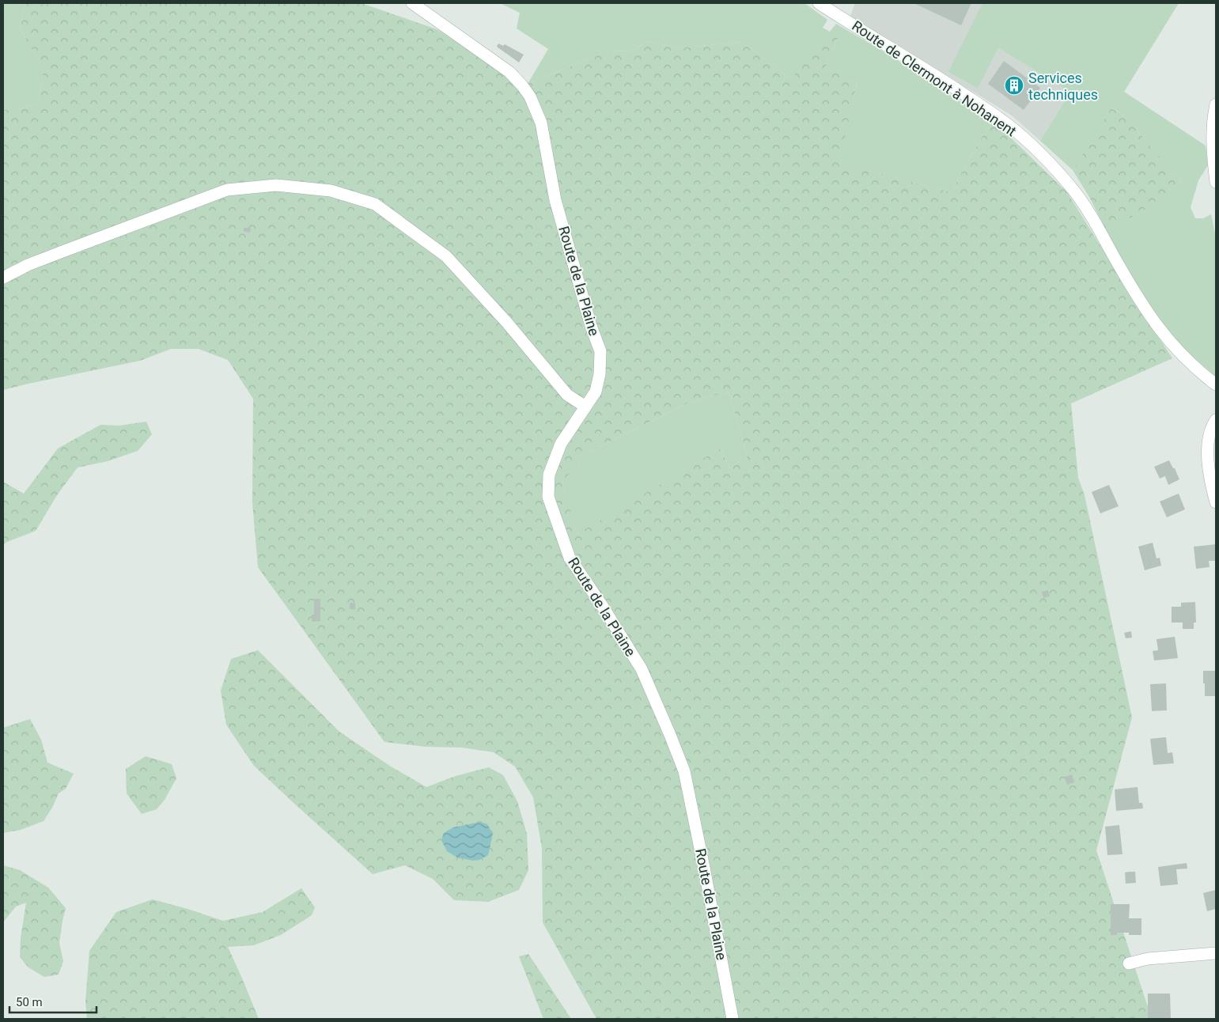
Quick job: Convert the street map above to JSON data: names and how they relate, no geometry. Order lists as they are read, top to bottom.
{
  "streets": {
    "street": ["Route de Clermont à Nohanent", "Route de la Plaine"]
  },
  "places": {
    "building": ["Services techniques"]
  },
  "scale_bar": "50 m"
}
